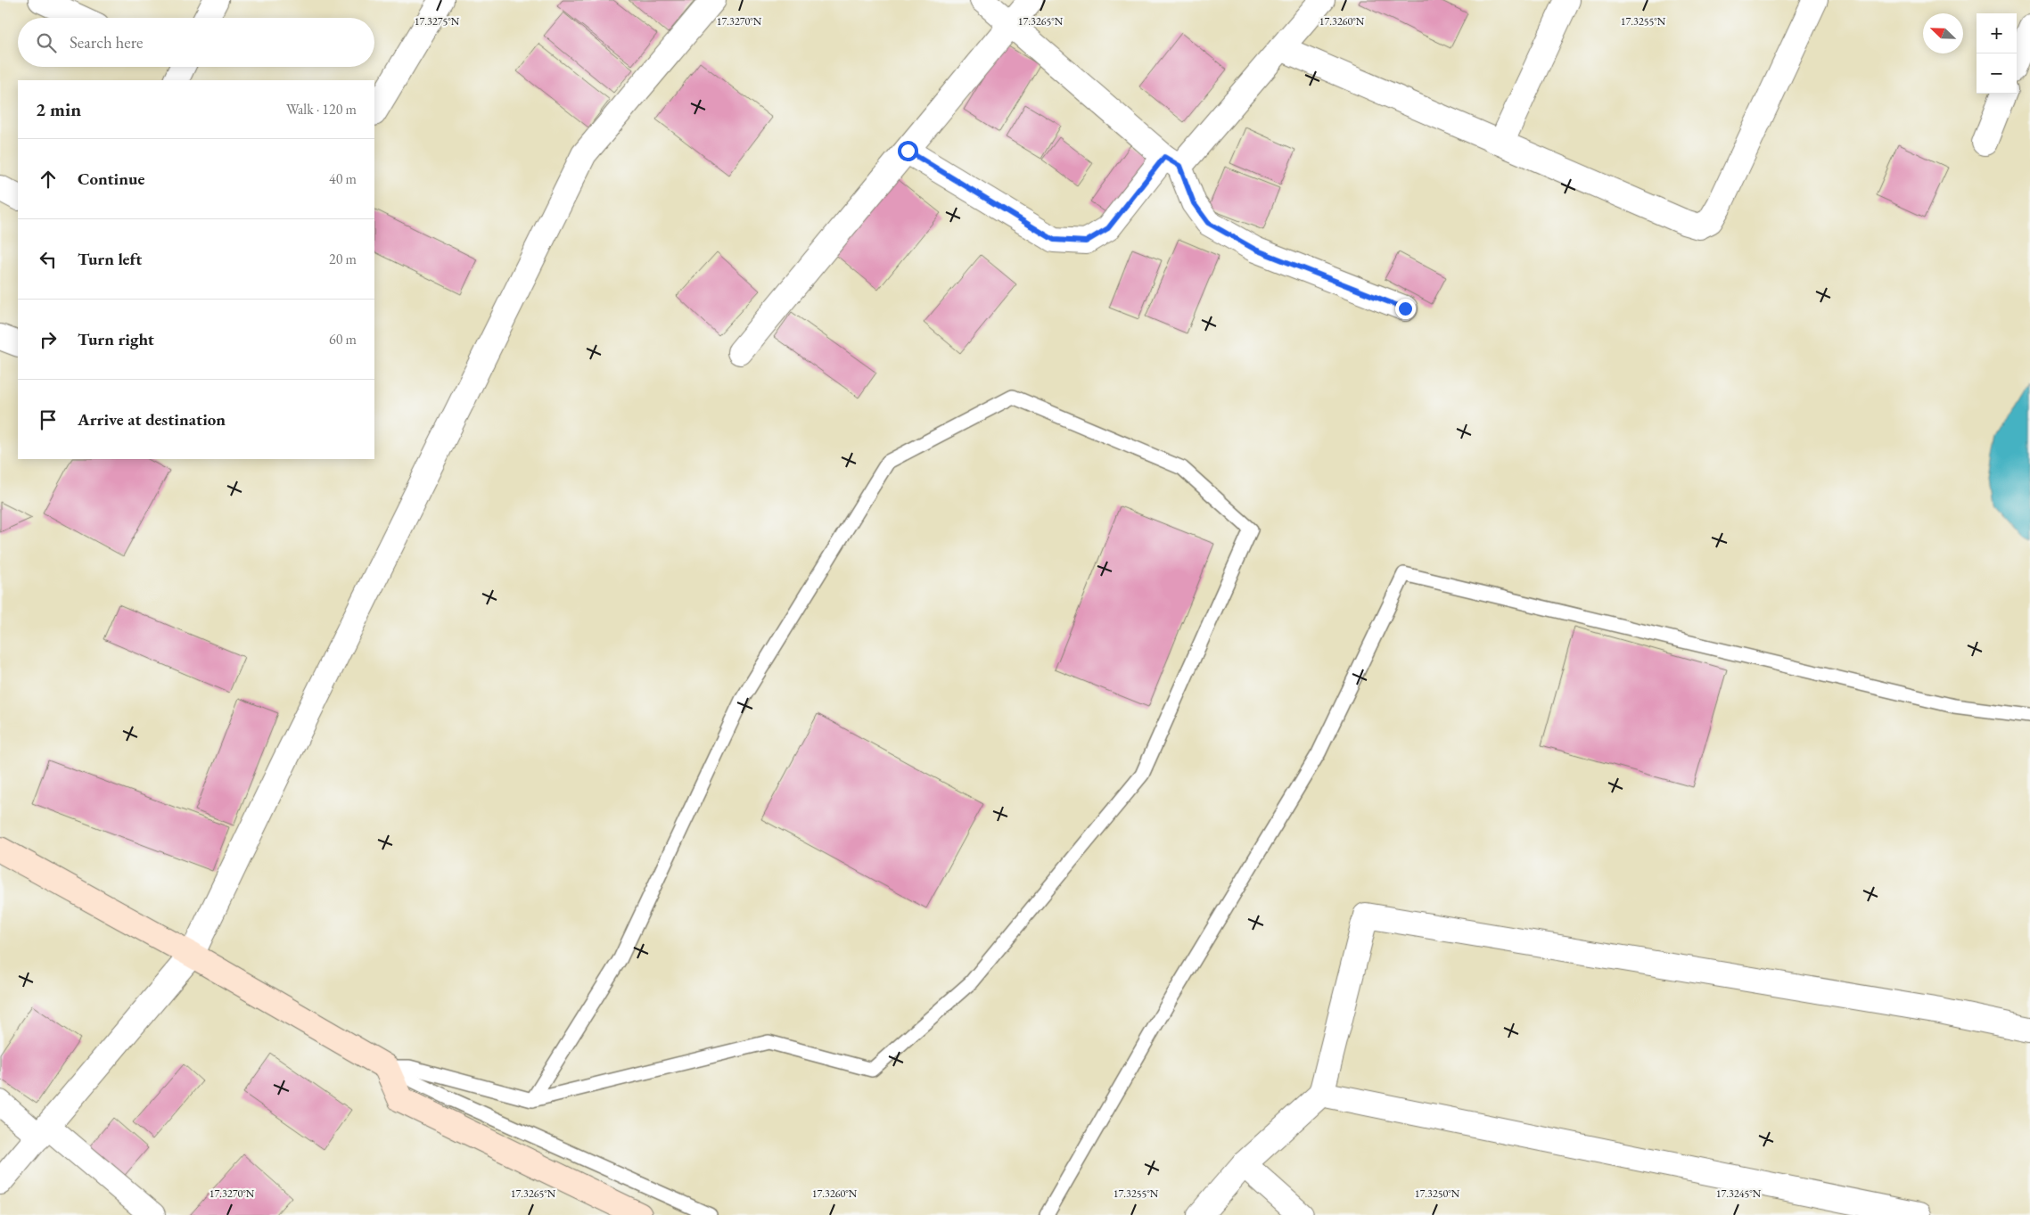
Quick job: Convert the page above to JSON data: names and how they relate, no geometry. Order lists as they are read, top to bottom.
{
  "north": "top left",
  "page": {
    "map_buttons": ["+", "−"],
    "search": "Search here",
    "heading": ["2 min", "Walk · 120 m"],
    "list": [
      ["Continue", "40 m"],
      ["Turn left", "20 m"],
      ["Turn right", "60 m"],
      "Arrive at destination"
    ]
  },
  "coordinates": [
    "17.3275°N",
    "17.3270°N",
    "17.3265°N",
    "17.3260°N",
    "17.3255°N",
    "17.3250°N",
    "17.3245°N"
  ]
}
